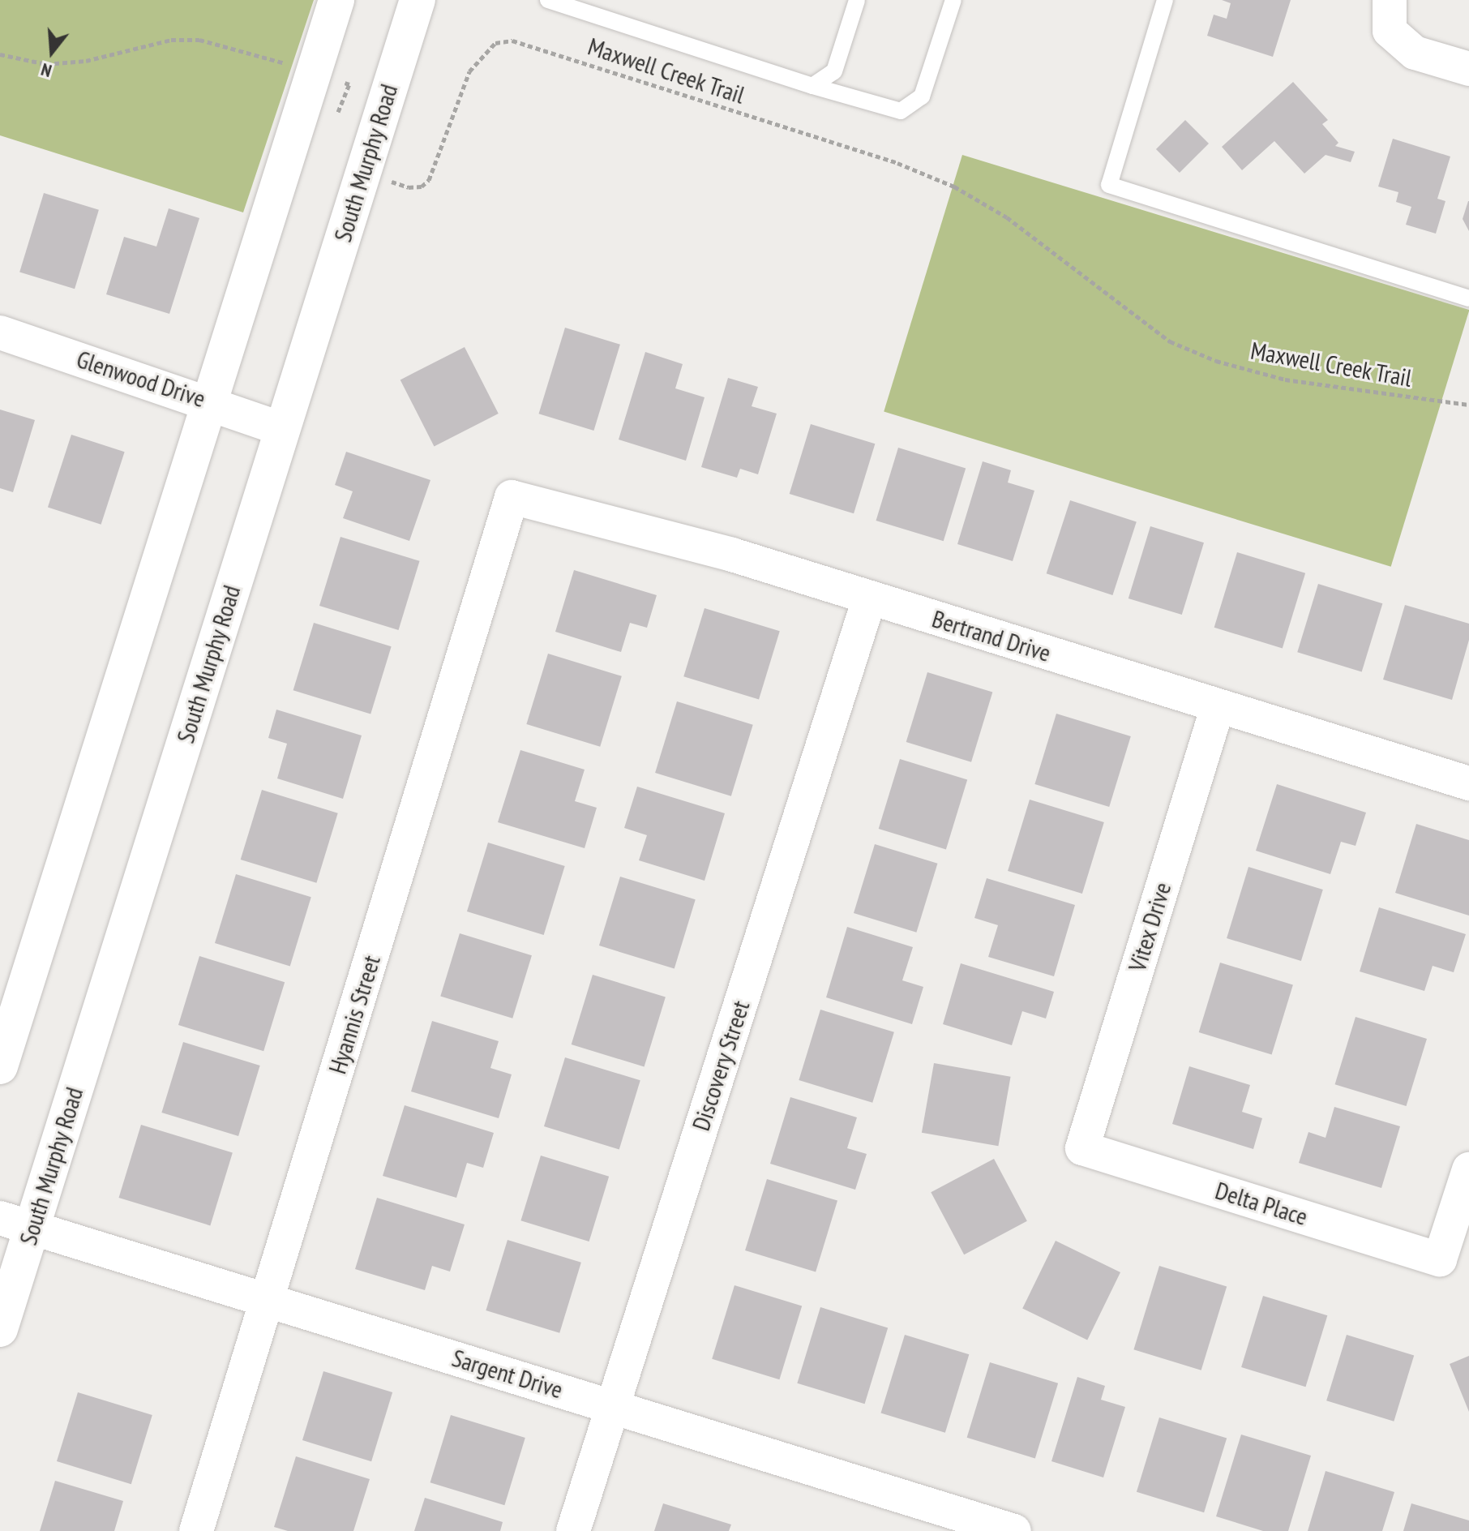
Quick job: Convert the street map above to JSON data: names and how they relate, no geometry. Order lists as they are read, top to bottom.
{
  "streets": {
    "main road": ["South Murphy Road"],
    "street": [
      "Glenwood Drive",
      "Bertrand Drive",
      "Vitex Drive",
      "Hyannis Street",
      "Discovery Street",
      "Delta Place",
      "Sargent Drive"
    ],
    "path": ["Maxwell Creek Trail"]
  },
  "crossings": [
    ["Maxwell Creek Trail", "South Murphy Road"],
    ["South Murphy Road", "Glenwood Drive"],
    ["South Murphy Road", "Sargent Drive"],
    ["Bertrand Drive", "Vitex Drive"],
    ["Bertrand Drive", "Hyannis Street"],
    ["Bertrand Drive", "Discovery Street"],
    ["Vitex Drive", "Delta Place"],
    ["Hyannis Street", "Sargent Drive"],
    ["Discovery Street", "Sargent Drive"]
  ],
  "north": "bottom"
}
